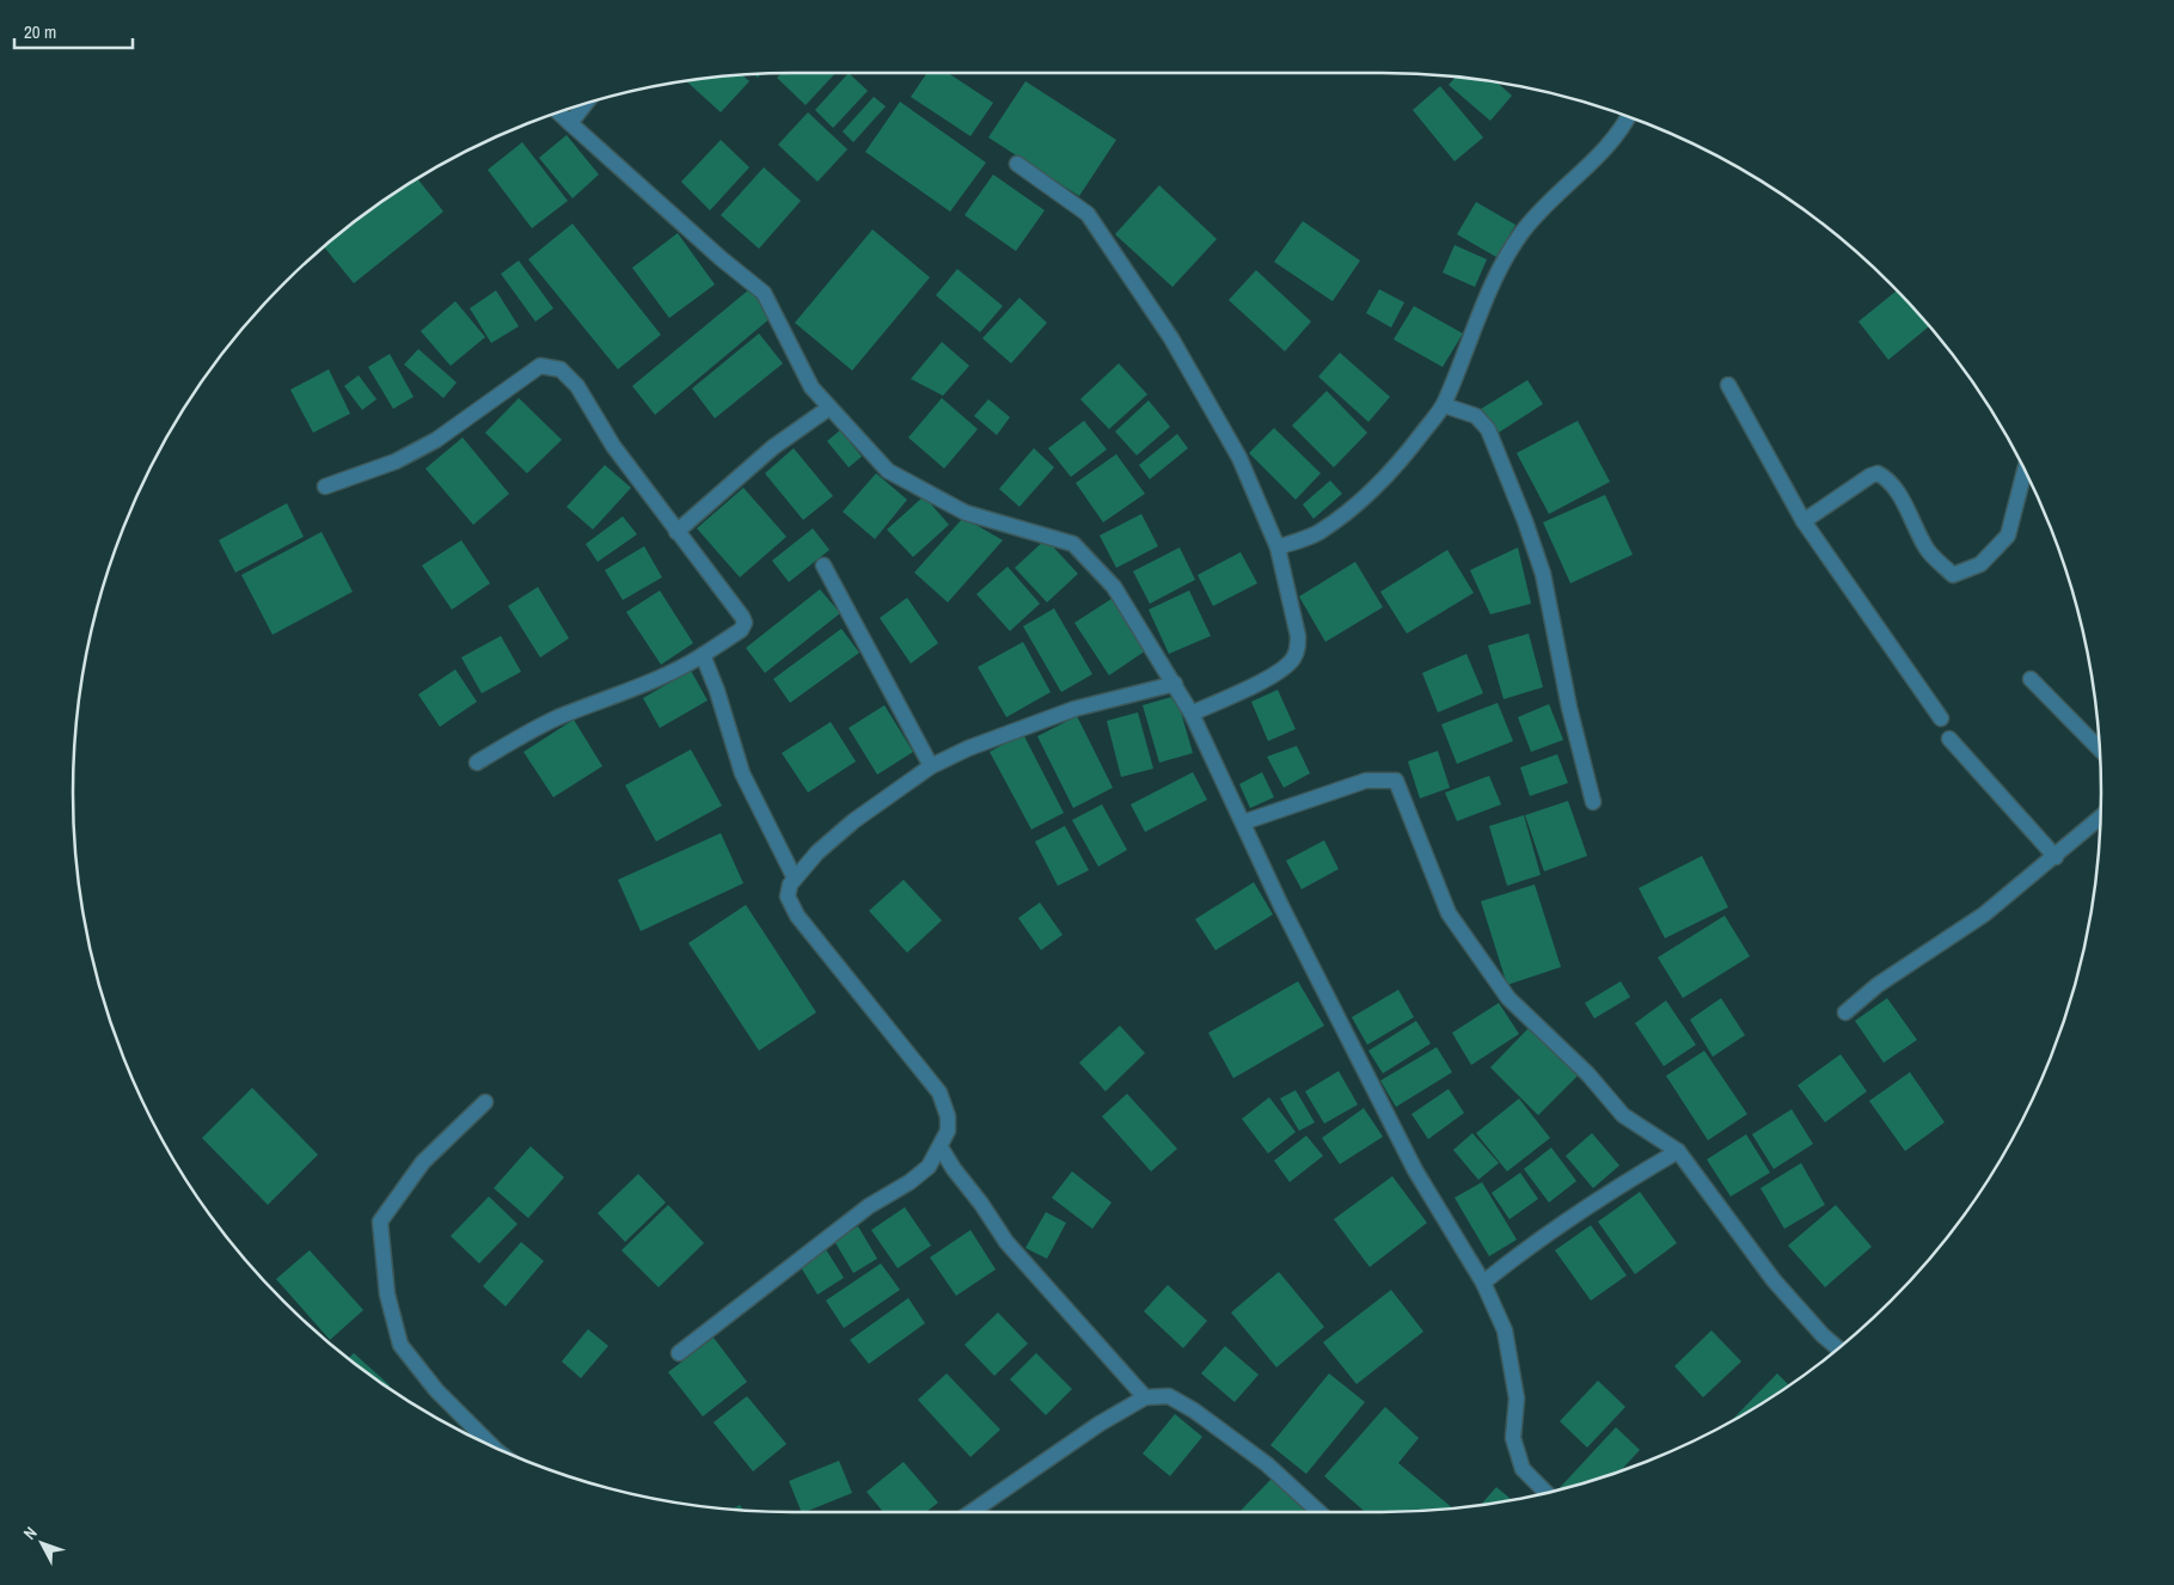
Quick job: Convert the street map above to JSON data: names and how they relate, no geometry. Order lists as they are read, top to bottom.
{
  "scale_bar": "20 m",
  "north": "top left"
}
